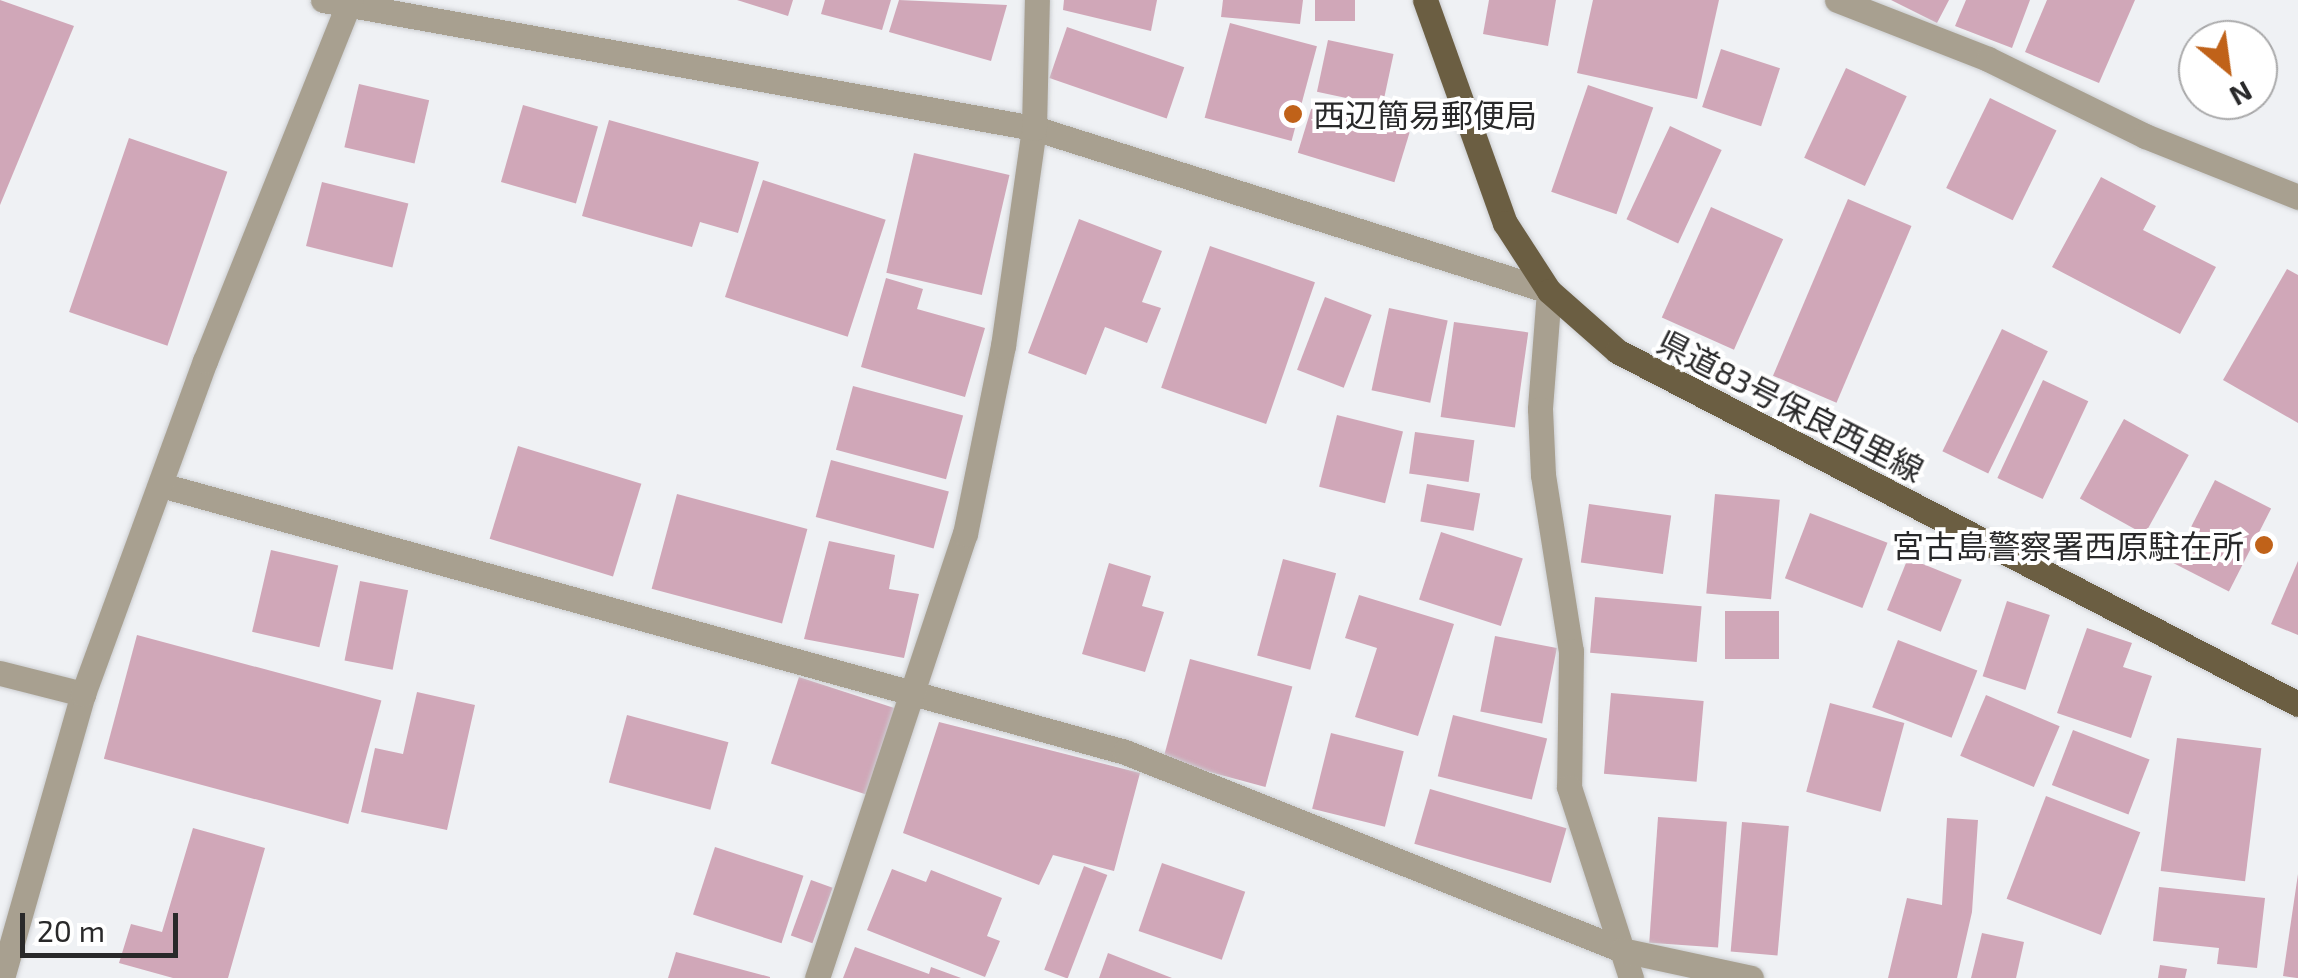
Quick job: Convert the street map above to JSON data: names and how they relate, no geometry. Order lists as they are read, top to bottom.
{
  "streets": {
    "main road": ["県道83号保良西里線"]
  },
  "places": ["西辺簡易郵便局", "宮古島警察署西原駐在所"],
  "scale_bar": "20 m",
  "north": "bottom right"
}
